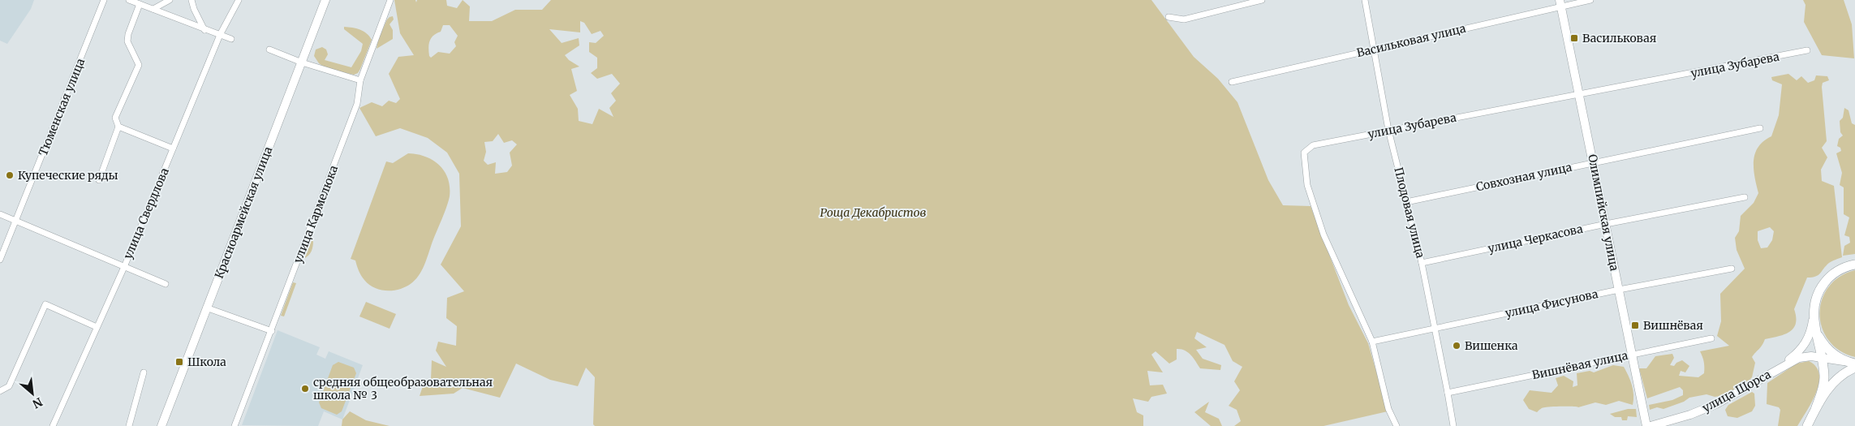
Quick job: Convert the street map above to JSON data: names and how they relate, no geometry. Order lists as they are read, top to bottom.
{
  "streets": {
    "main road": ["Красноармейская улица", "Олимпийская улица", "улица Щорса"],
    "street": [
      "Васильковая улица",
      "улица Зубарева",
      "Тюменская улица",
      "Совхозная улица",
      "Плодовая улица",
      "улица Свердлова",
      "улица Кармелюка",
      "улица Черкасова",
      "улица Фисунова",
      "Вишнёвая улица"
    ]
  },
  "crossings": [
    ["Васильковая улица", "Плодовая улица"],
    ["Васильковая улица", "Олимпийская улица"],
    ["улица Зубарева", "Плодовая улица"],
    ["улица Зубарева", "Олимпийская улица"],
    ["улица Зубарева", "улица Фисунова"],
    ["Совхозная улица", "Плодовая улица"],
    ["Совхозная улица", "Олимпийская улица"],
    ["Плодовая улица", "улица Черкасова"],
    ["Плодовая улица", "улица Фисунова"],
    ["Плодовая улица", "Вишнёвая улица"],
    ["Олимпийская улица", "улица Черкасова"],
    ["Олимпийская улица", "улица Фисунова"],
    ["Олимпийская улица", "Вишнёвая улица"]
  ],
  "parks": ["Роща Декабристов"],
  "places": {
    "transit": ["Васильковая", "Вишнёвая", "Школа"],
    "other": ["Купеческие ряды", "Вишенка", "средняя общеобразовательная школа № 3"]
  },
  "north": "bottom right"
}
